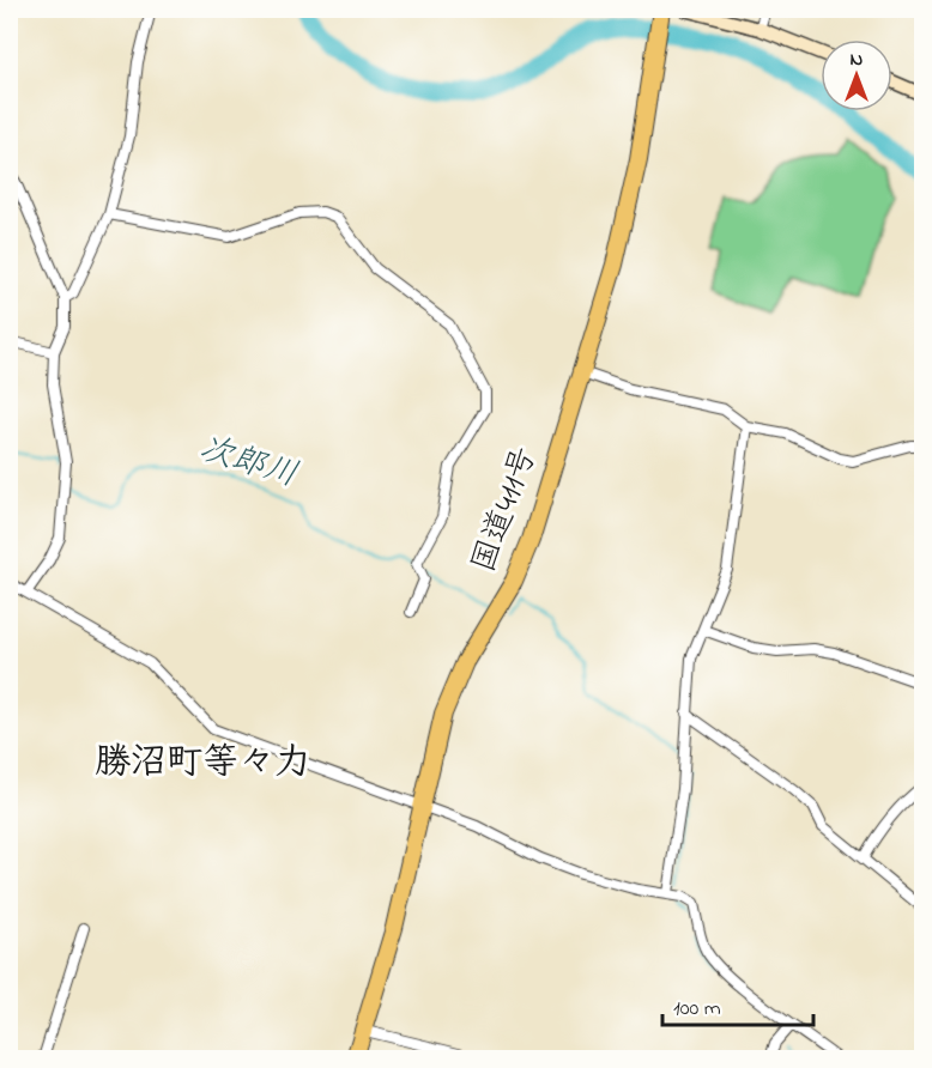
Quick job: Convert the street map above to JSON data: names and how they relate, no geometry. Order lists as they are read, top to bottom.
{
  "streets": {
    "highway": ["国道411号"]
  },
  "districts": ["勝沼町等々力"],
  "water": ["次郎川"],
  "scale_bar": "100 m",
  "north": "top"
}
